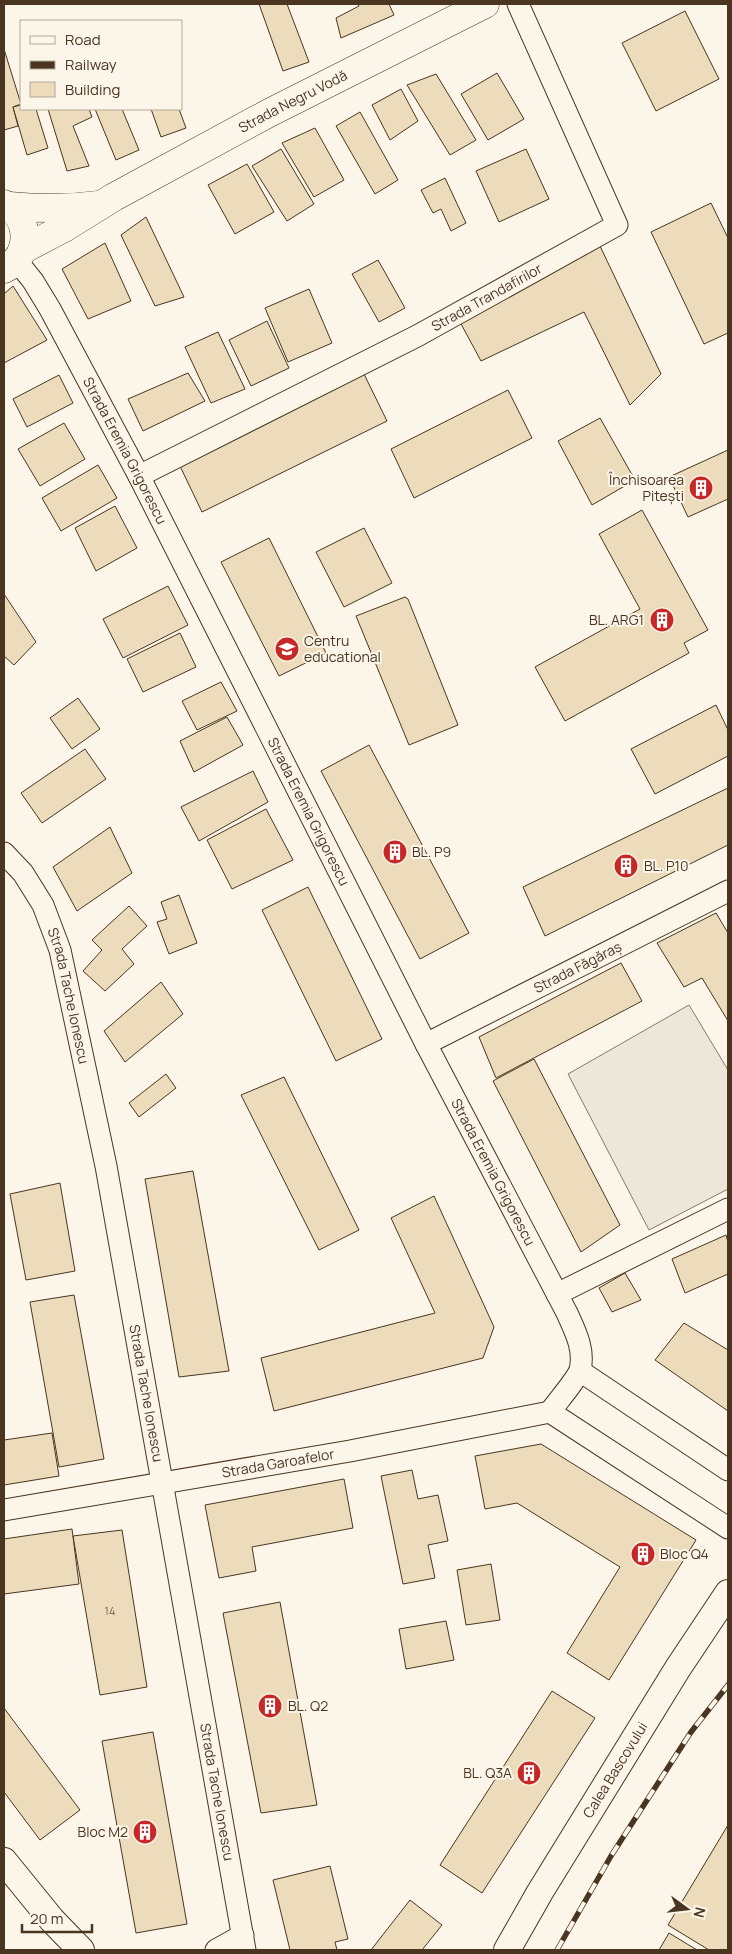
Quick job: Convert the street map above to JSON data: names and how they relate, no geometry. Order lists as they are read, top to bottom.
{
  "streets": {
    "main road": ["Strada Negru Vodă"],
    "street": [
      "Strada Trandafirilor",
      "Strada Eremia Grigorescu",
      "Strada Făgăraș",
      "Strada Tache Ionescu",
      "Strada Garoafelor",
      "Calea Bascovului"
    ]
  },
  "crossings": [
    ["Strada Negru Vodă", "Strada Eremia Grigorescu"],
    ["Strada Trandafirilor", "Strada Eremia Grigorescu"],
    ["Strada Eremia Grigorescu", "Strada Făgăraș"],
    ["Strada Tache Ionescu", "Strada Garoafelor"]
  ],
  "places": {
    "building": [
      "Închisoarea Pitești",
      "BL. ARG1",
      "BL. P9",
      "BL. P10",
      "Bloc Q4",
      "BL. Q2",
      "BL. Q3A",
      "Bloc M2"
    ],
    "school or university": ["Centru educational"]
  },
  "house_numbers": ["14"],
  "legend": ["Road", "Railway", "Building"],
  "scale_bar": "20 m",
  "north": "right"
}
